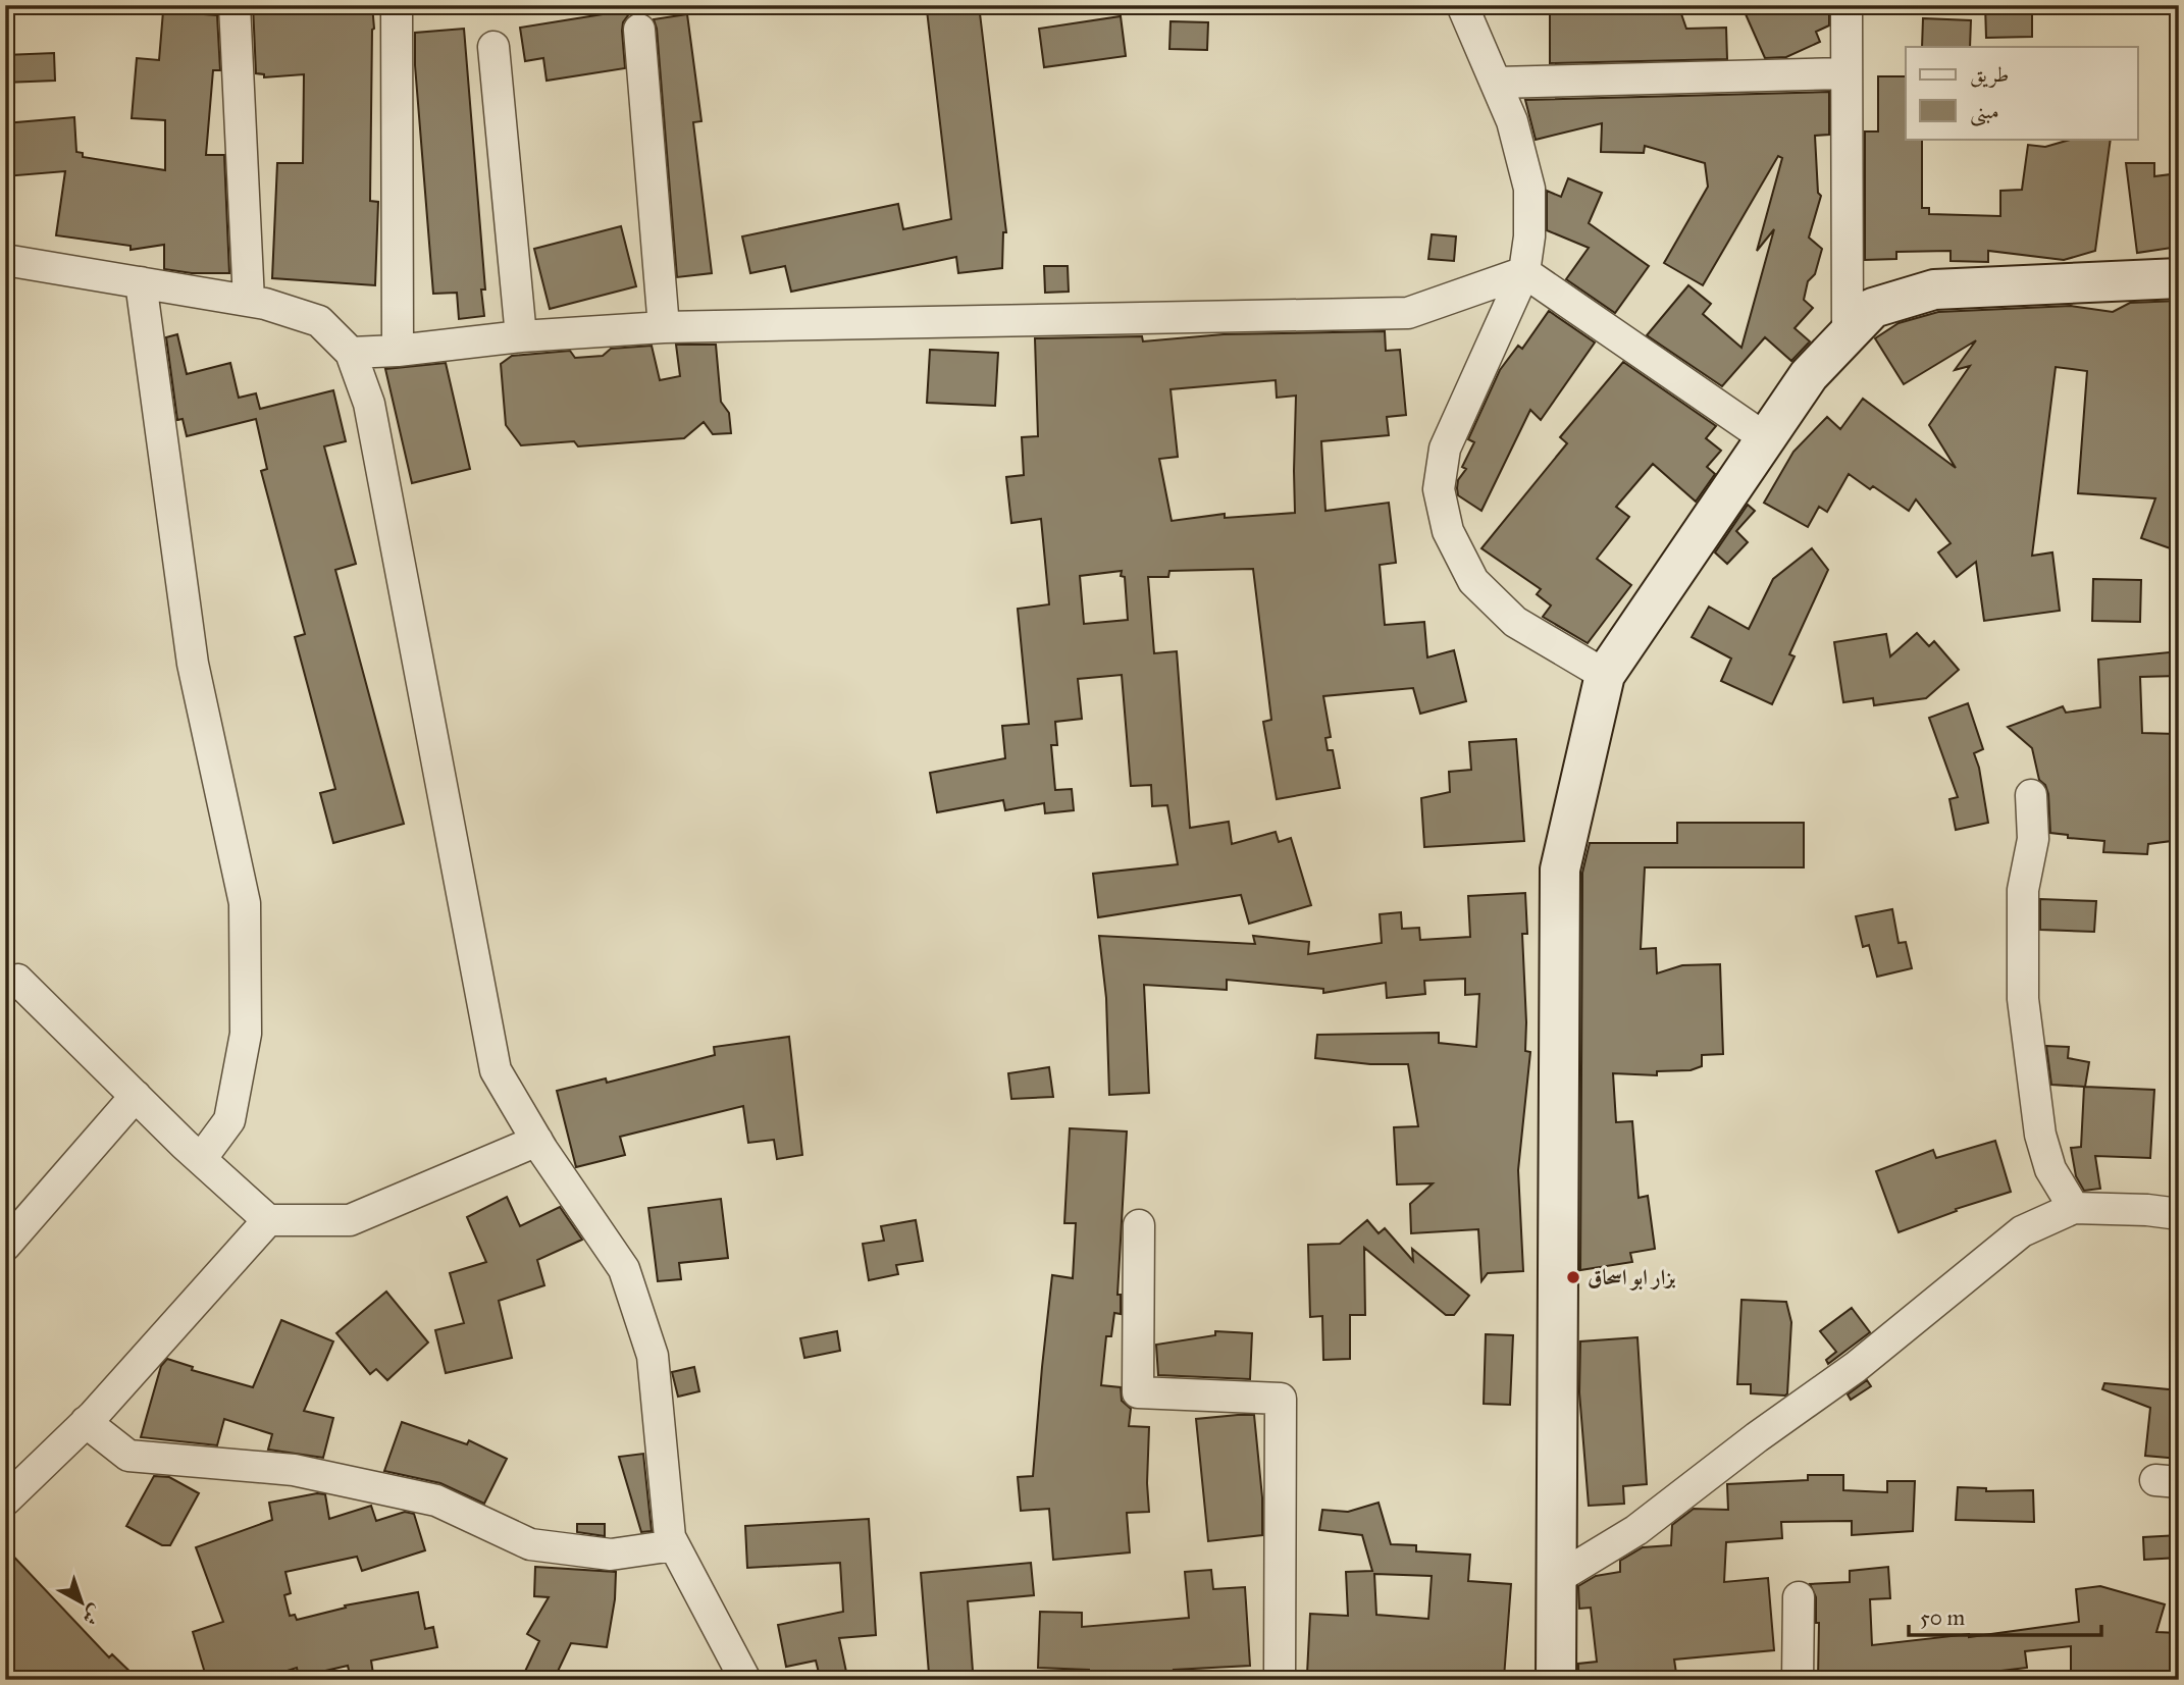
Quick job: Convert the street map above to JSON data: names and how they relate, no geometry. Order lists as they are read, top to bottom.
{
  "places": ["بزار ابو اسحاق"],
  "legend": ["طريق", "مبنى"],
  "scale_bar": "50 m",
  "north": "bottom right"
}
